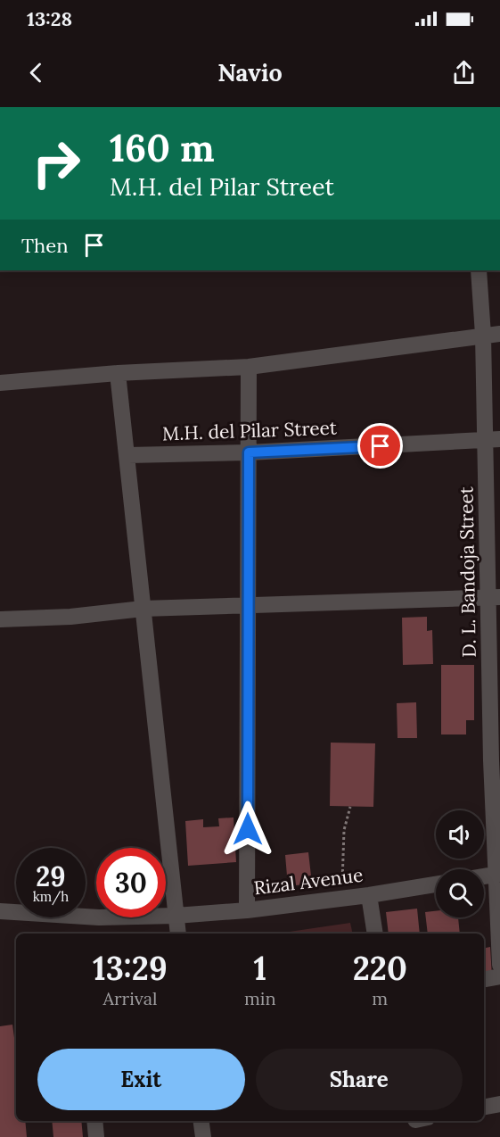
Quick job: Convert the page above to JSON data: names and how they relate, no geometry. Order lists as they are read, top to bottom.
{
  "streets": {
    "street": ["M.H. del Pilar Street", "D. L. Bandoja Street", "Rizal Avenue"]
  },
  "crossings": [
    ["M.H. del Pilar Street", "D. L. Bandoja Street"]
  ],
  "page": {
    "status": "13:28",
    "header": "Navio",
    "turn": ["160 m", "M.H. del Pilar Street"],
    "then": "Then",
    "speed": "29 km/h",
    "limit": "30",
    "eta": [
      "13:29",
      "Arrival",
      "1",
      "min",
      "220",
      "m"
    ],
    "buttons": ["Exit", "Share"]
  }
}
